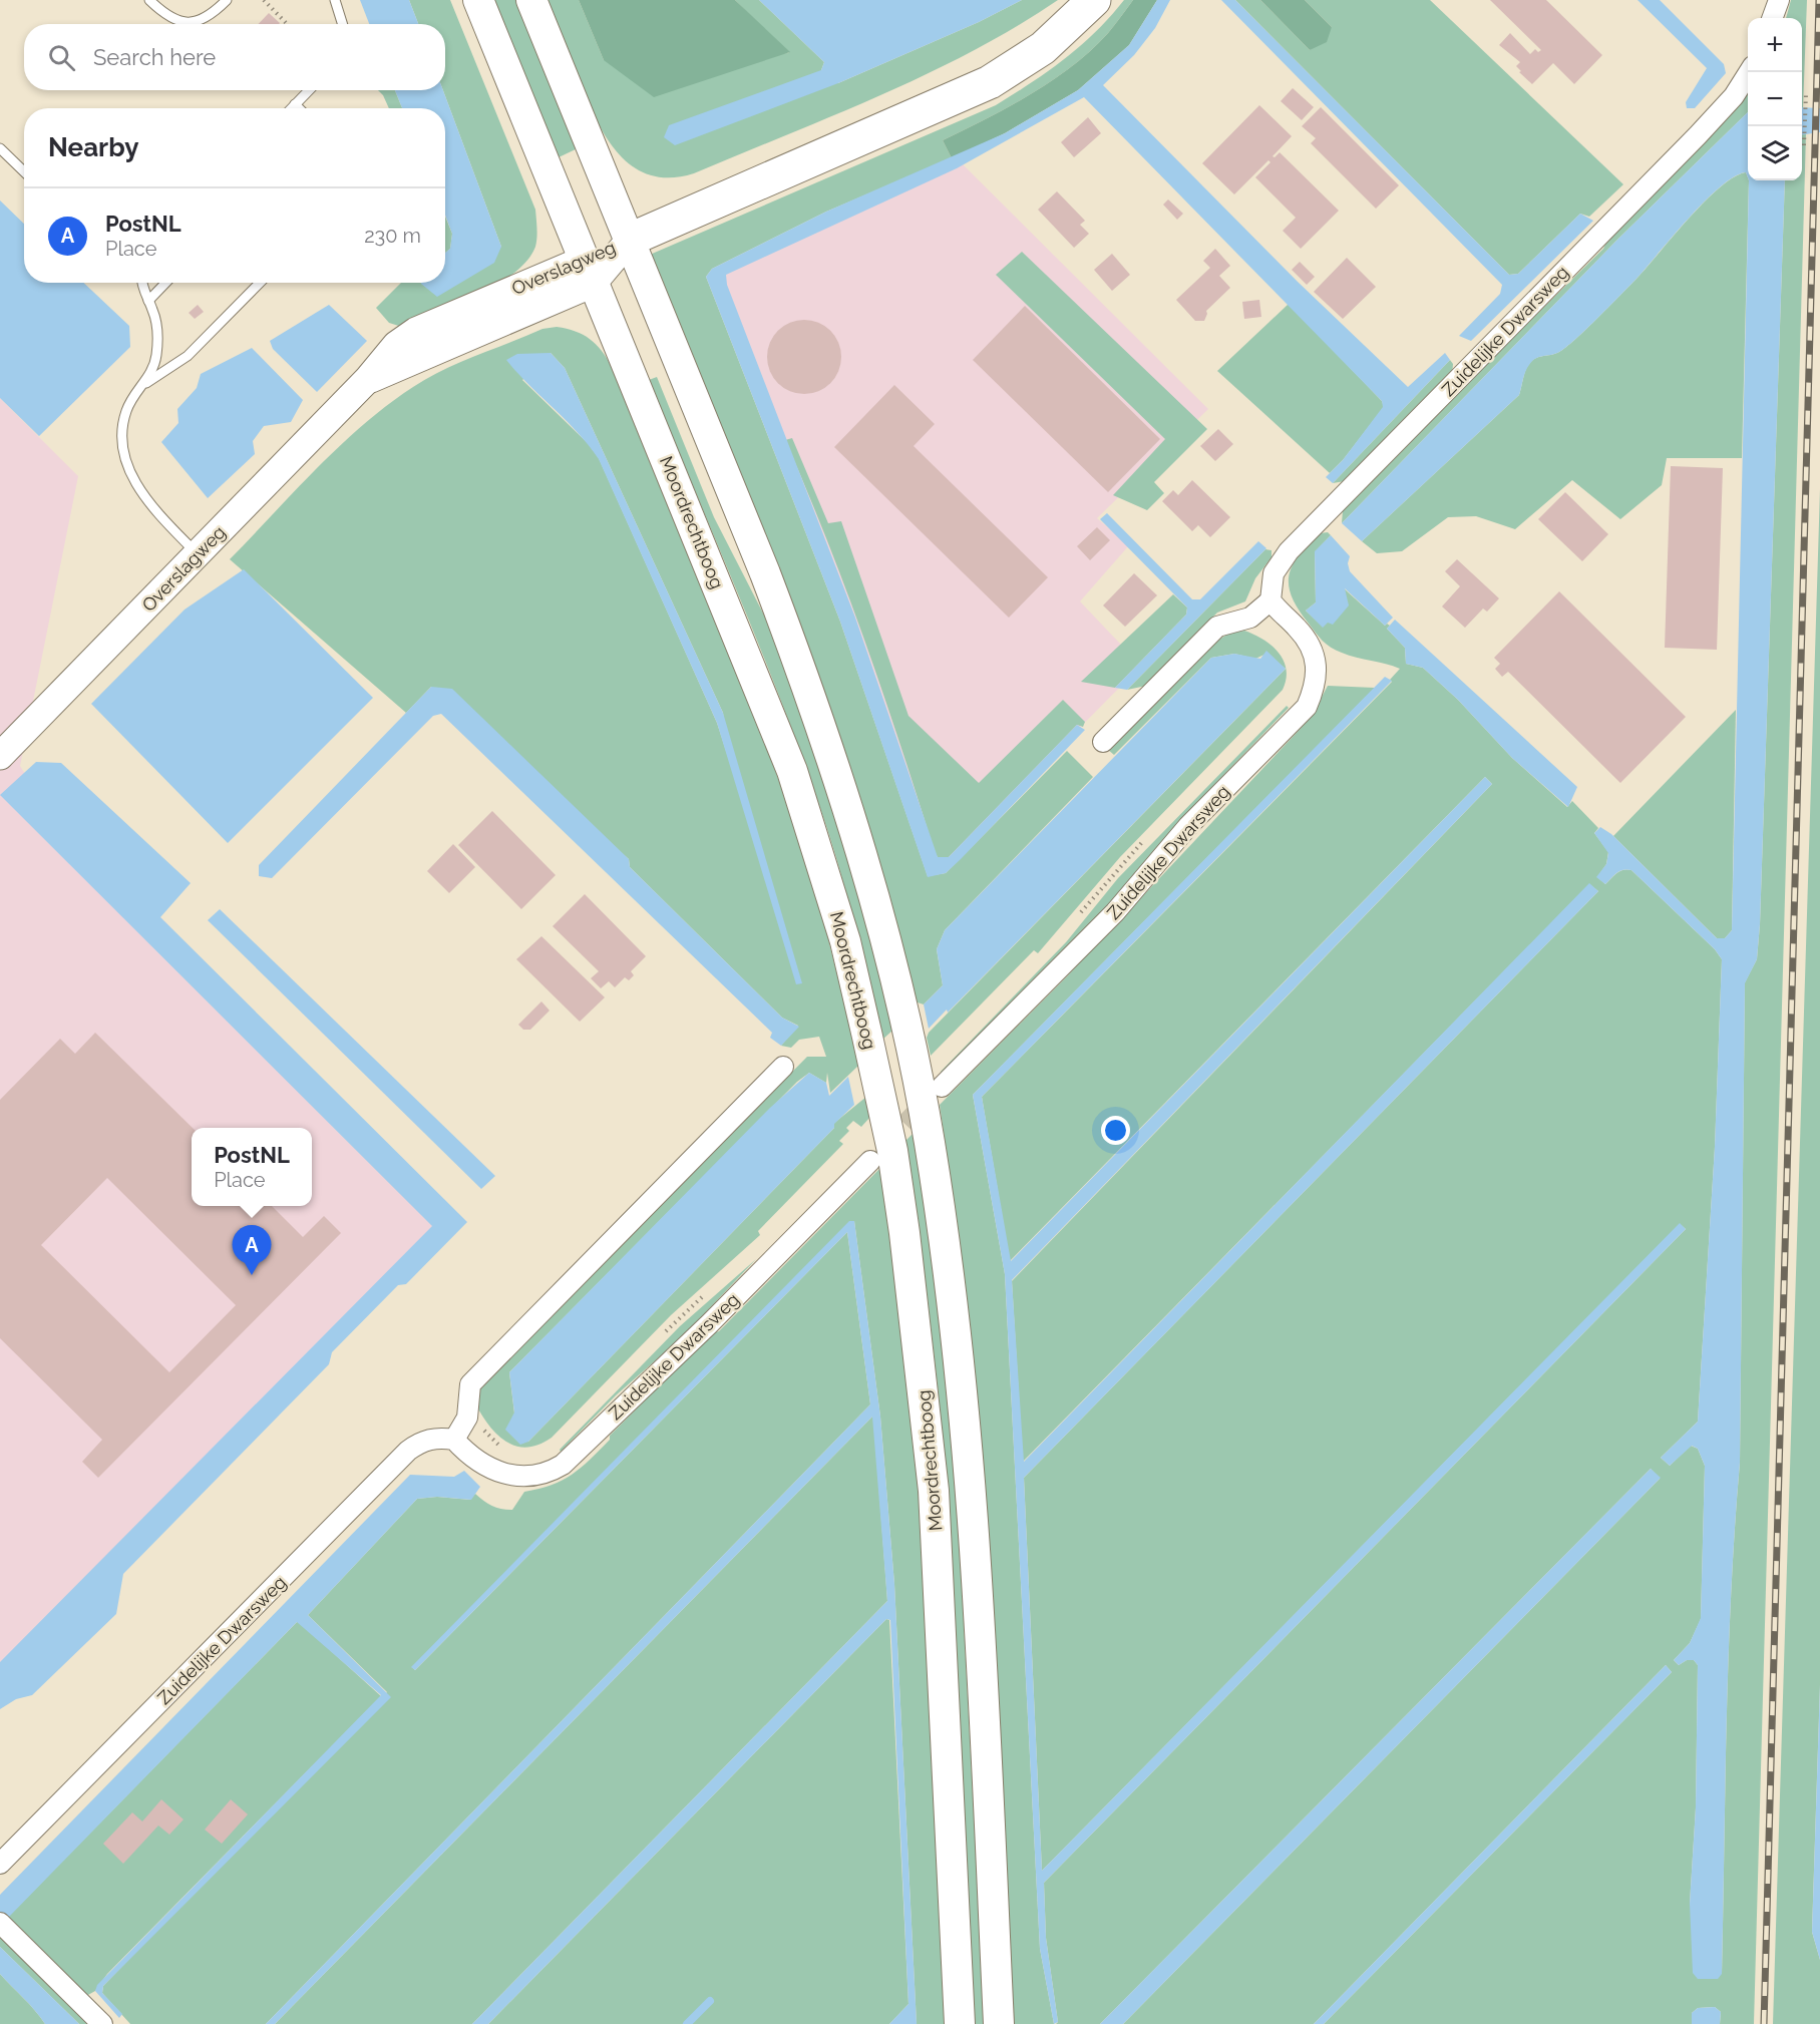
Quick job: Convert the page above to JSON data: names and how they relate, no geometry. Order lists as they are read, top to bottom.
{
  "streets": {
    "main road": ["Overslagweg", "Moordrechtboog"],
    "street": ["Zuidelijke Dwarsweg"]
  },
  "crossings": [
    ["Overslagweg", "Moordrechtboog"]
  ],
  "page": {
    "map_buttons": ["+", "−"],
    "search": "Search here",
    "heading": "Nearby",
    "list": [
      {
        "mark": "A",
        "name": "PostNL",
        "note": "Place",
        "value": "230 m"
      }
    ],
    "popup": ["PostNL", "Place"],
    "pins": "A"
  }
}
